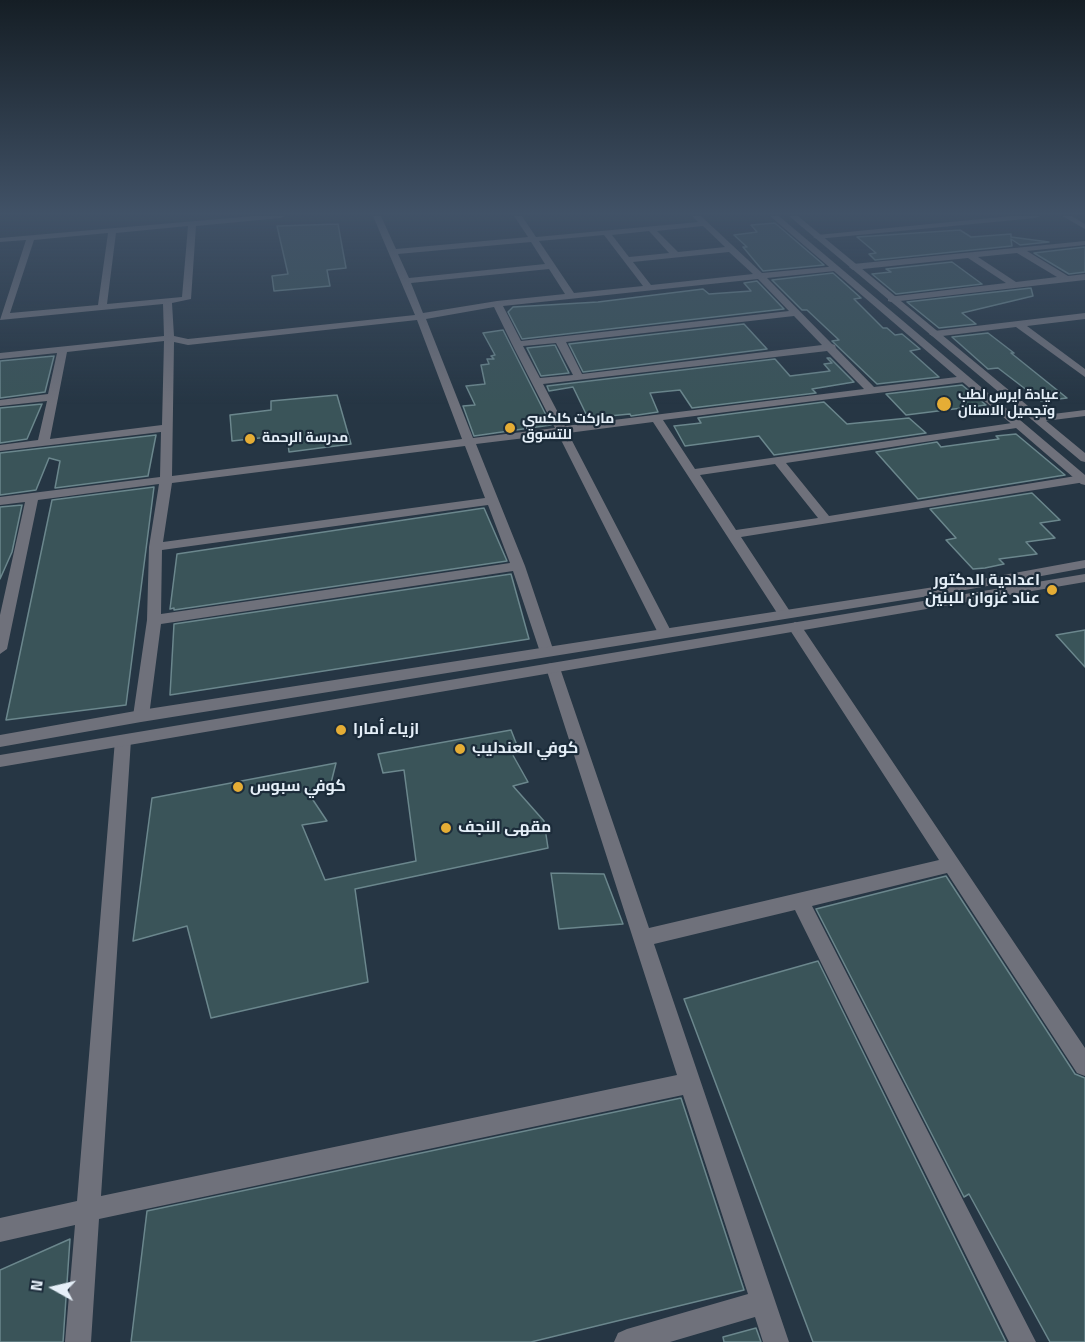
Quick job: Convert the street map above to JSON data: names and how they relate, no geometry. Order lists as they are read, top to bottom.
{
  "places": [
    "عيادة ايرس لطب وتجميل الاسنان",
    "ماركت كلكسي للتسوق",
    "مدرسة الرحمة",
    "اعدادية الدكتور عناد غزوان للبنين",
    "ازياء أمارا",
    "كوفي العندليب",
    "كوفي سبوس",
    "مقهى النجف"
  ],
  "north": "left"
}
